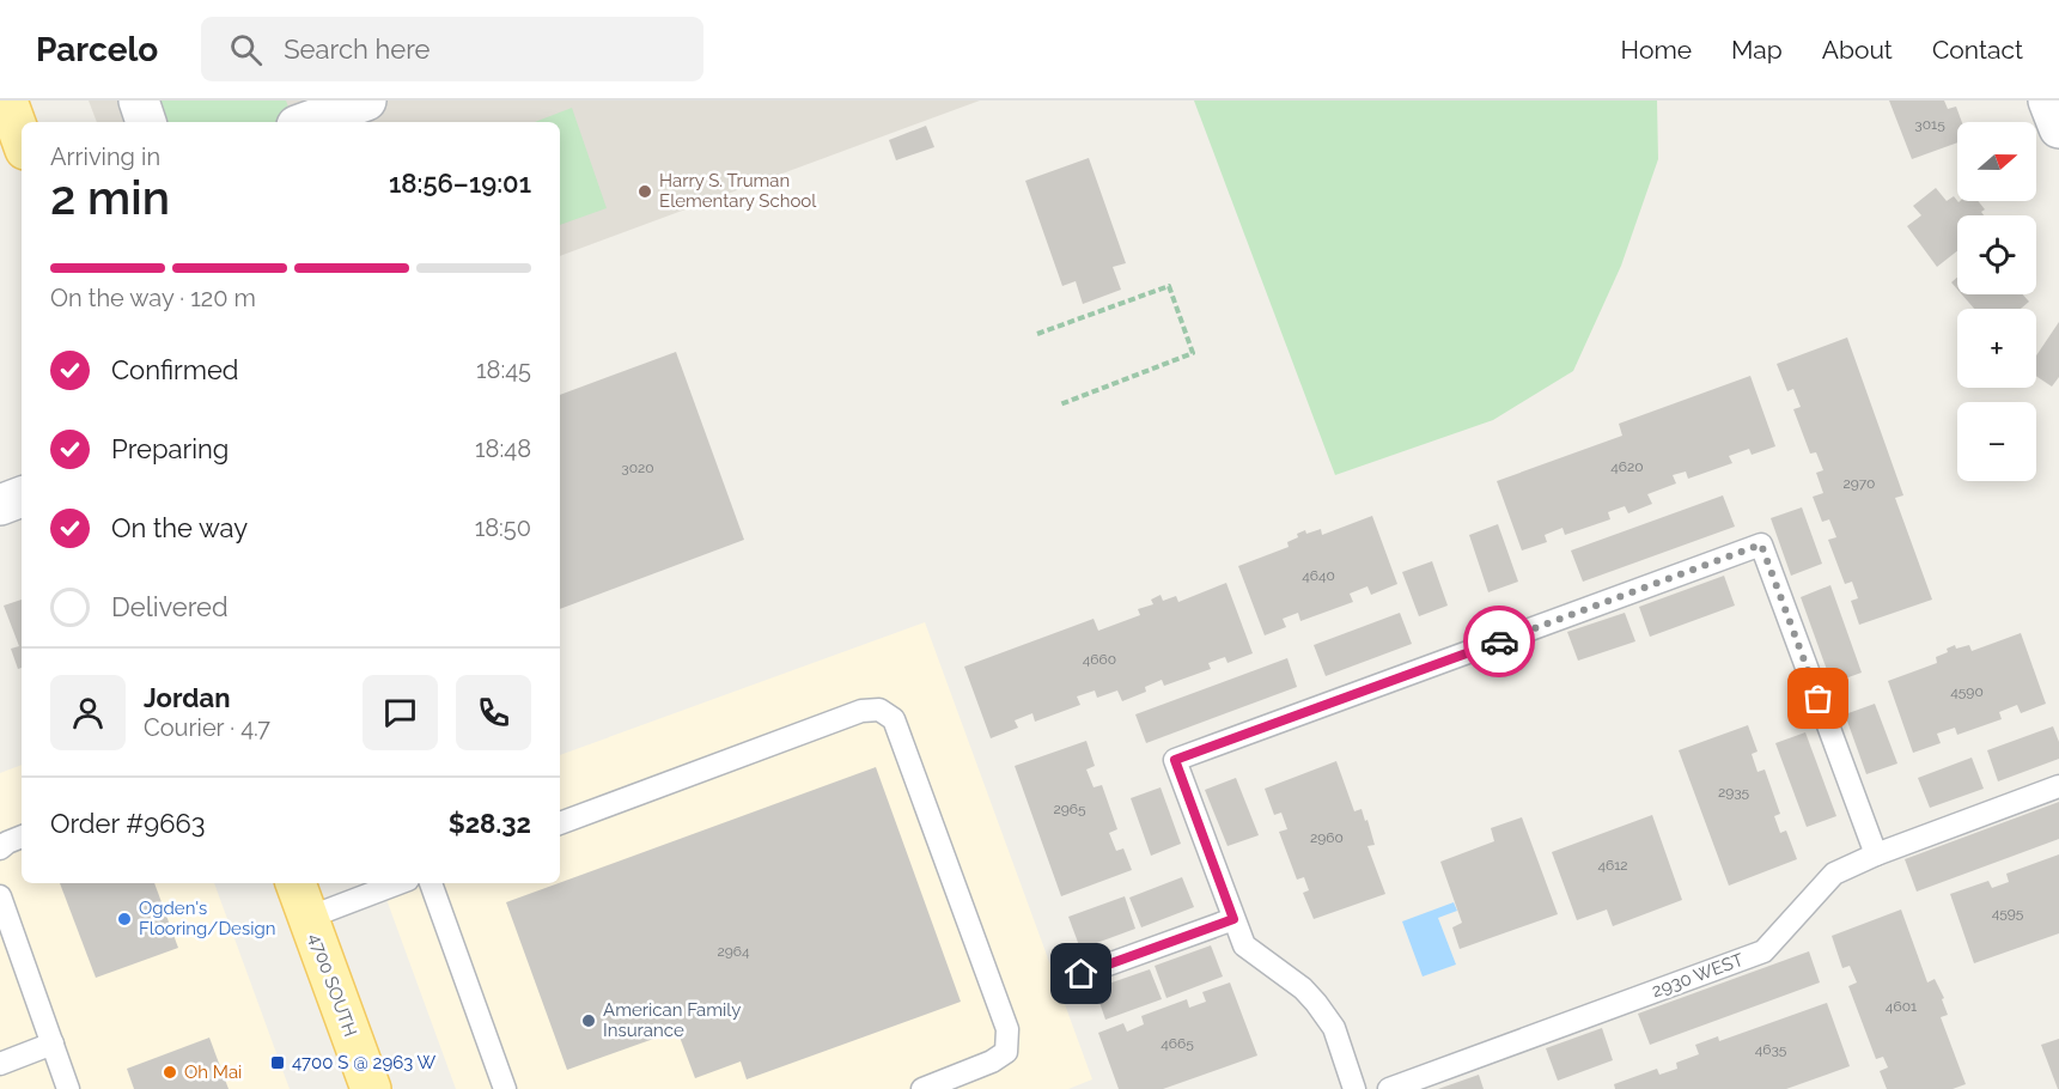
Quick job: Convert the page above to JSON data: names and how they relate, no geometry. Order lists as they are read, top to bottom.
{
  "streets": {
    "main road": ["4700 SOUTH"],
    "lane": ["2930 WEST"]
  },
  "places": {
    "other": [
      "Harry S. Truman Elementary School",
      "Ogden's Flooring/Design",
      "American Family Insurance",
      "Oh Mai"
    ],
    "transit": ["4700 S @ 2963 W"]
  },
  "house_numbers": [
    "3015",
    "4620",
    "3020",
    "2970",
    "4640",
    "4660",
    "4590",
    "2935",
    "2965",
    "2960",
    "4612",
    "4595",
    "2964",
    "4601",
    "4665",
    "4635"
  ],
  "north": "right",
  "page": {
    "header": "Parcelo",
    "search": "Search here",
    "nav": [
      "Home",
      "Map",
      "About",
      "Contact"
    ],
    "map_buttons": ["+", "−"],
    "heading": ["2 min", "Arriving in", "18:56–19:01"],
    "panel": [
      "Jordan",
      "Courier · 4.7",
      "Order #9663",
      "$28.32"
    ],
    "bar": "On the way · 120 m",
    "list": [
      ["Confirmed", "18:45"],
      ["Preparing", "18:48"],
      ["On the way", "18:50"],
      "Delivered"
    ]
  }
}
